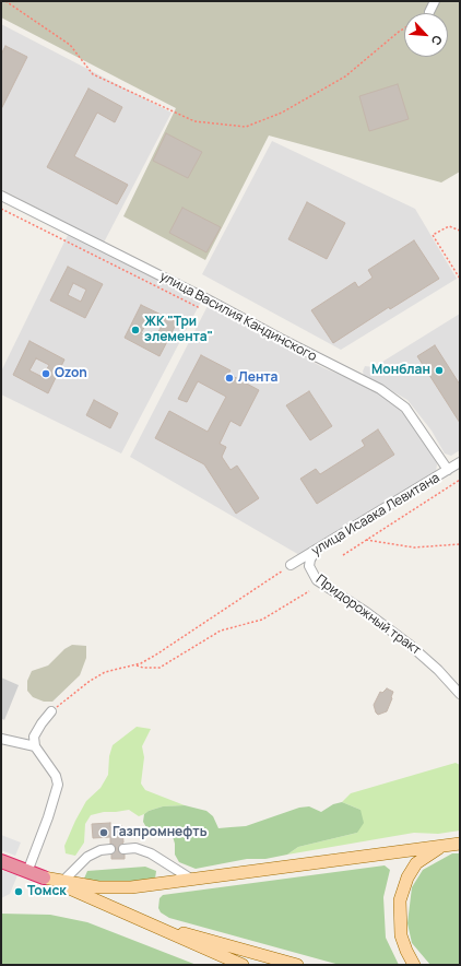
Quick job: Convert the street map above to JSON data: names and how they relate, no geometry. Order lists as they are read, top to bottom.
{
  "streets": {
    "street": ["улица Василия Кандинского", "улица Исаака Левитана", "Придорожный тракт"]
  },
  "crossings": [
    ["улица Василия Кандинского", "улица Исаака Левитана"],
    ["улица Исаака Левитана", "Придорожный тракт"]
  ],
  "places": [
    "ЖК \"Три элемента\"",
    "Монблан",
    "Ozon",
    "Лента",
    "Газпромнефть",
    "Томск"
  ],
  "north": "bottom right"
}
